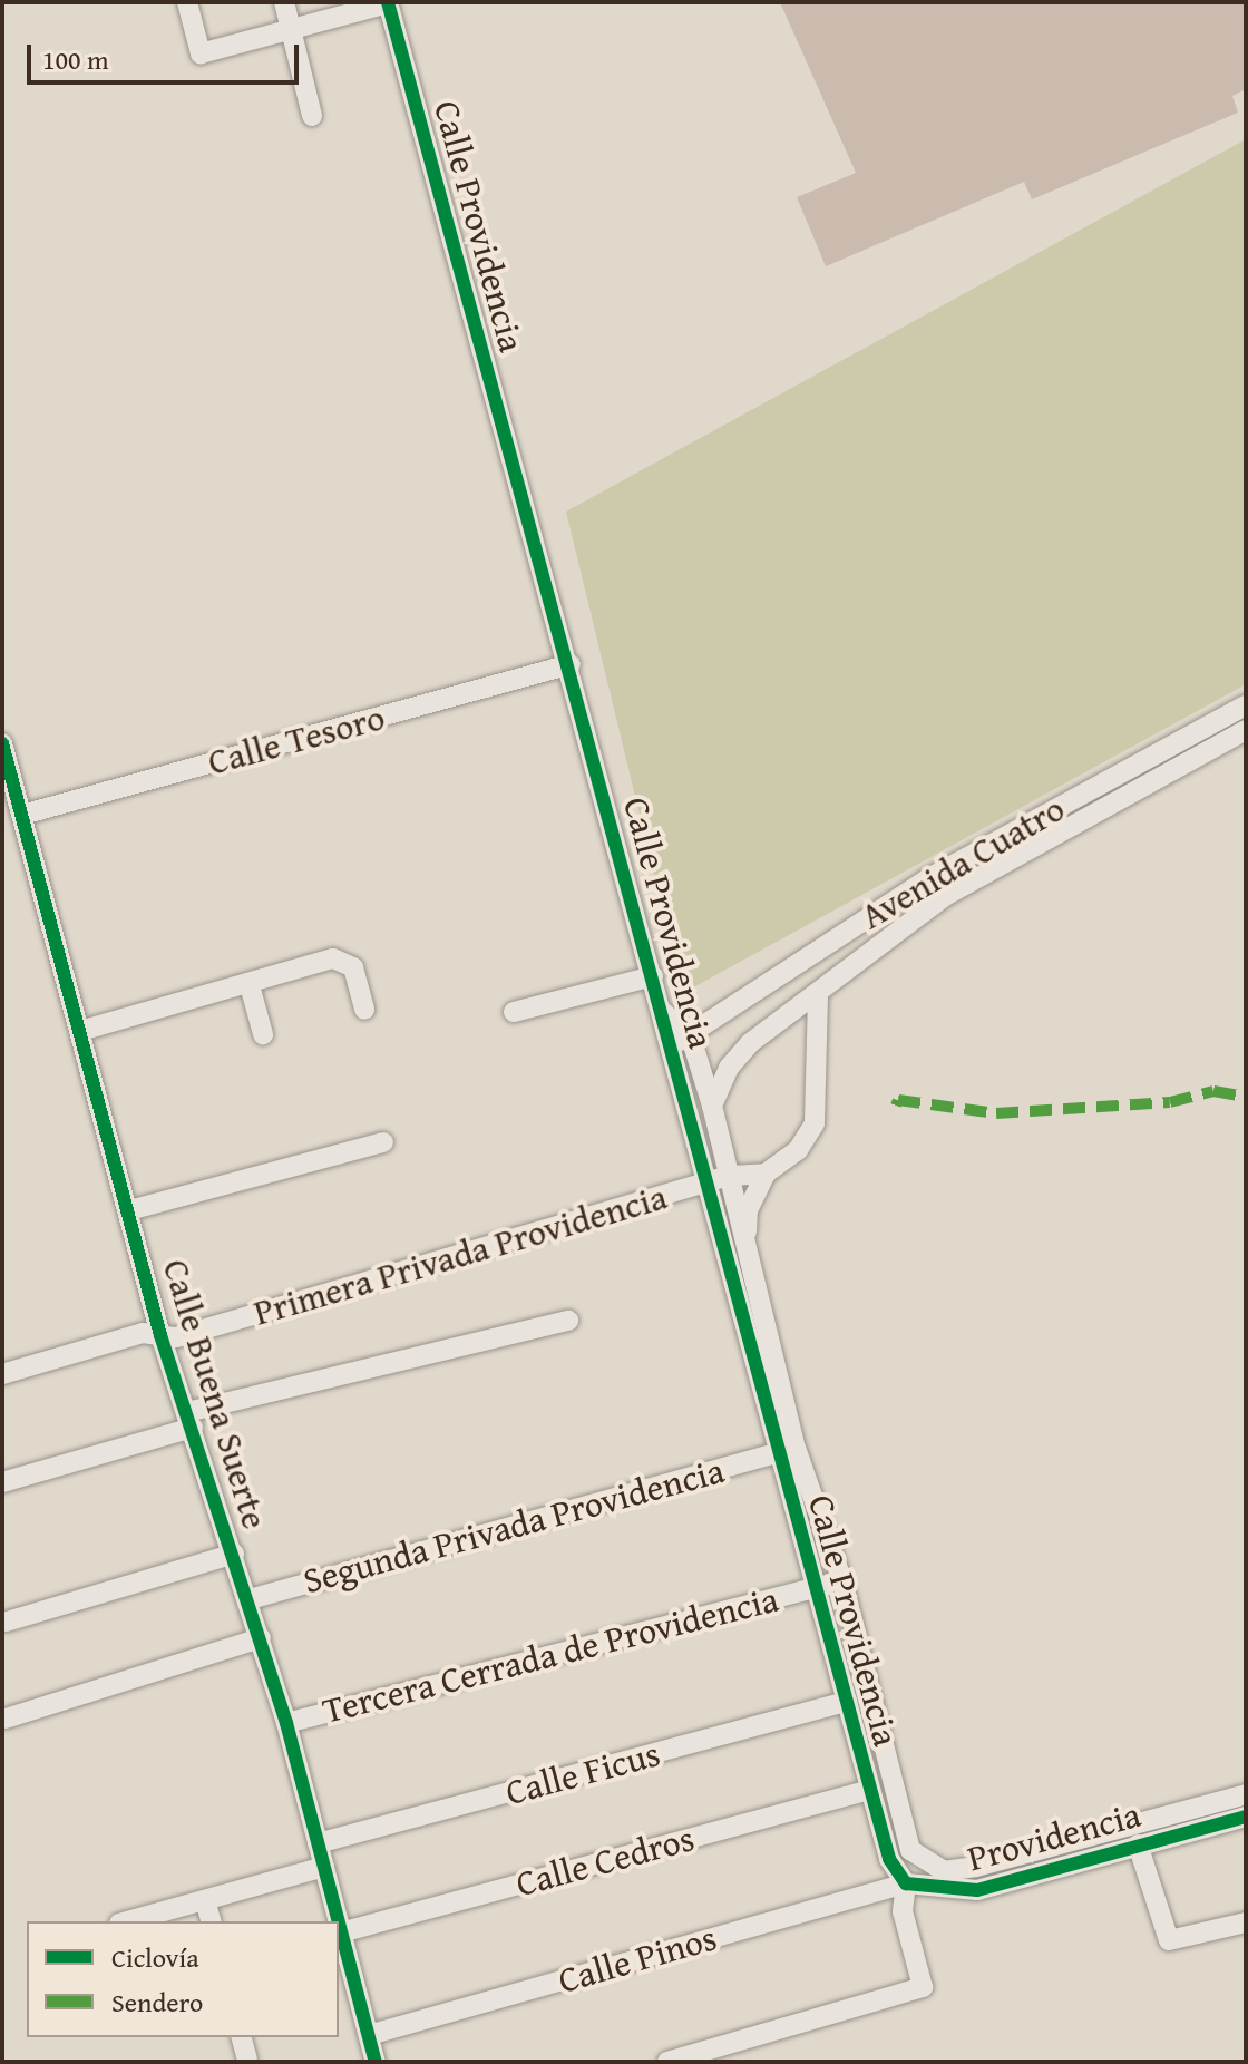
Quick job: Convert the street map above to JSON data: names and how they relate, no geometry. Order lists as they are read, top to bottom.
{
  "streets": {
    "street": [
      "Calle Providencia",
      "Calle Tesoro",
      "Avenida Cuatro",
      "Primera Privada Providencia",
      "Calle Buena Suerte",
      "Segunda Privada Providencia",
      "Tercera Cerrada de Providencia",
      "Calle Ficus",
      "Providencia",
      "Calle Cedros",
      "Calle Pinos"
    ]
  },
  "crossings": [
    ["Calle Providencia", "Calle Tesoro"],
    ["Calle Providencia", "Avenida Cuatro"],
    ["Calle Providencia", "Primera Privada Providencia"],
    ["Calle Providencia", "Segunda Privada Providencia"],
    ["Calle Providencia", "Tercera Cerrada de Providencia"],
    ["Calle Providencia", "Calle Ficus"],
    ["Calle Providencia", "Providencia"],
    ["Calle Providencia", "Calle Cedros"],
    ["Calle Providencia", "Calle Pinos"],
    ["Calle Tesoro", "Calle Buena Suerte"],
    ["Primera Privada Providencia", "Calle Buena Suerte"],
    ["Calle Buena Suerte", "Segunda Privada Providencia"],
    ["Calle Buena Suerte", "Tercera Cerrada de Providencia"],
    ["Calle Buena Suerte", "Calle Ficus"],
    ["Calle Buena Suerte", "Calle Cedros"],
    ["Calle Buena Suerte", "Calle Pinos"],
    ["Providencia", "Calle Pinos"]
  ],
  "legend": ["Ciclovía", "Sendero"],
  "scale_bar": "100 m"
}
